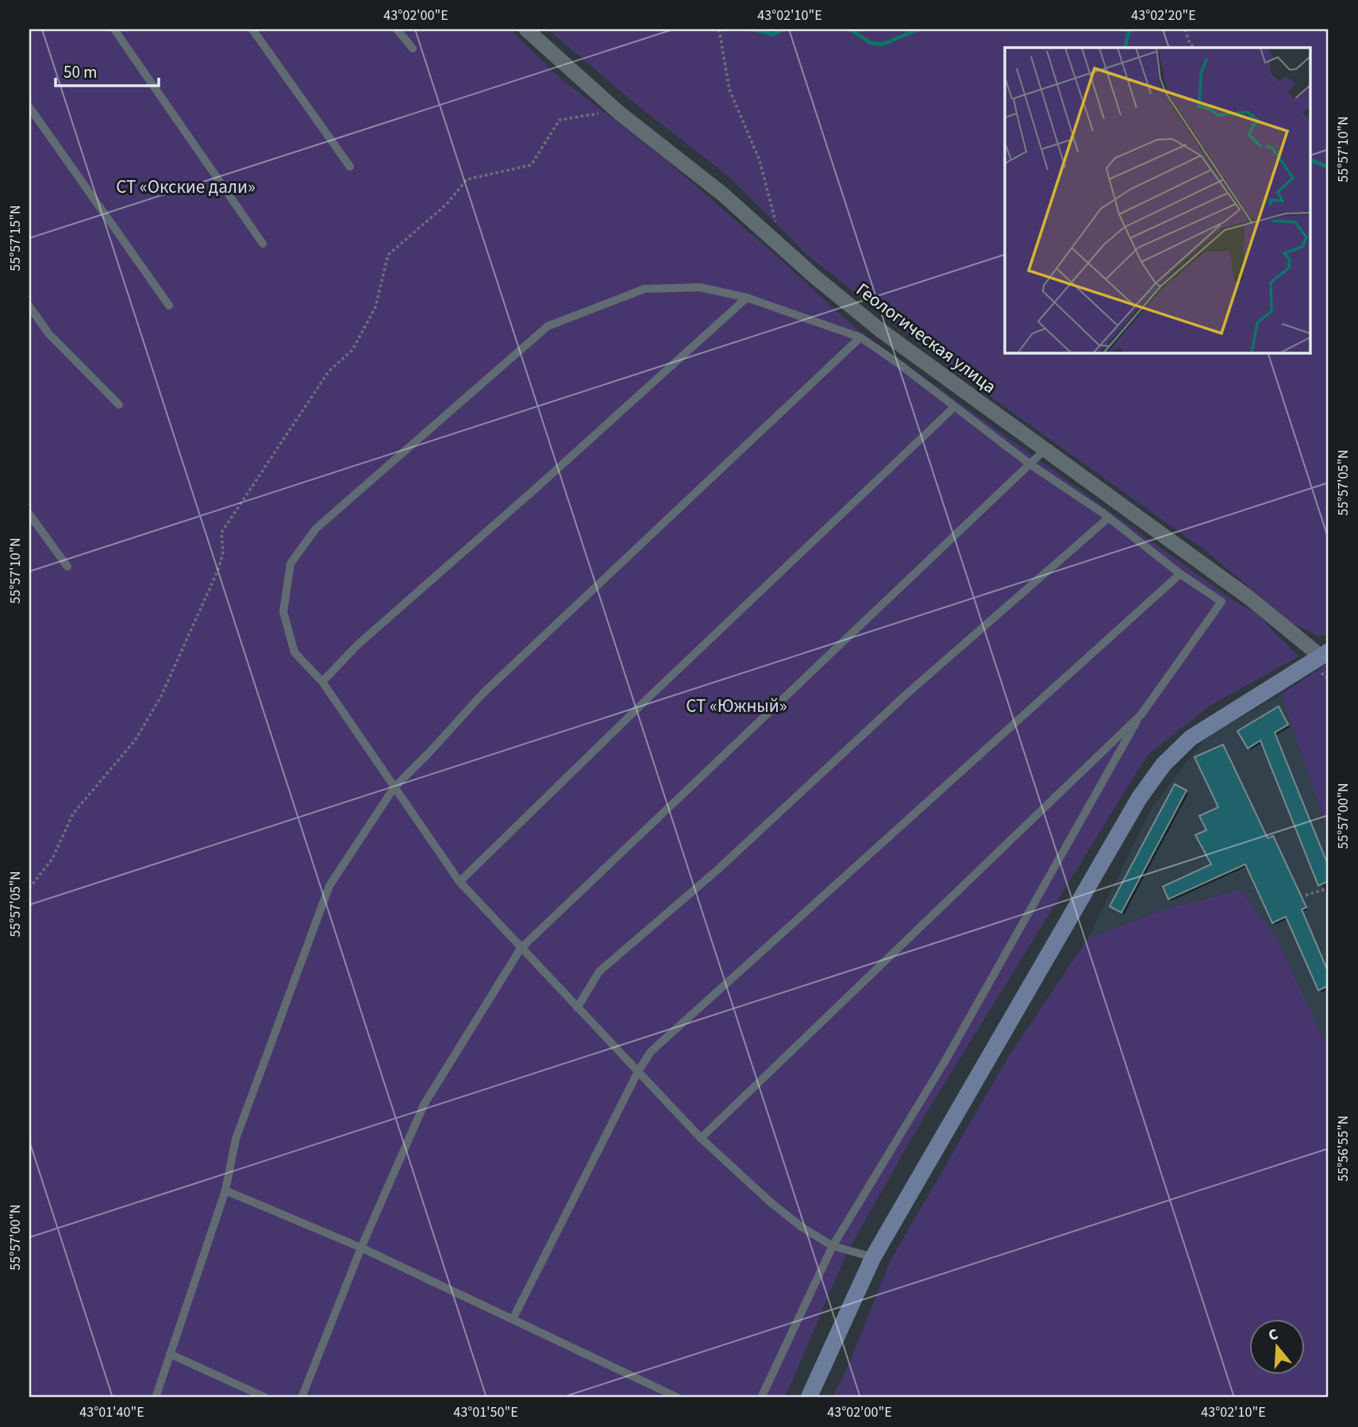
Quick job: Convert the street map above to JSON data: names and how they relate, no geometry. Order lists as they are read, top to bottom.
{
  "streets": {
    "street": ["Геологическая улица"]
  },
  "parks": ["СТ «Окские дали»", "СТ «Южный»"],
  "scale_bar": "50 m",
  "north": "top",
  "coordinates": [
    "43°02'00\"E",
    "43°02'10\"E",
    "43°02'20\"E",
    "55°57'10\"N",
    "55°57'15\"N",
    "55°57'05\"N",
    "55°57'00\"N",
    "55°56'55\"N",
    "43°01'40\"E",
    "43°01'50\"E"
  ]
}
